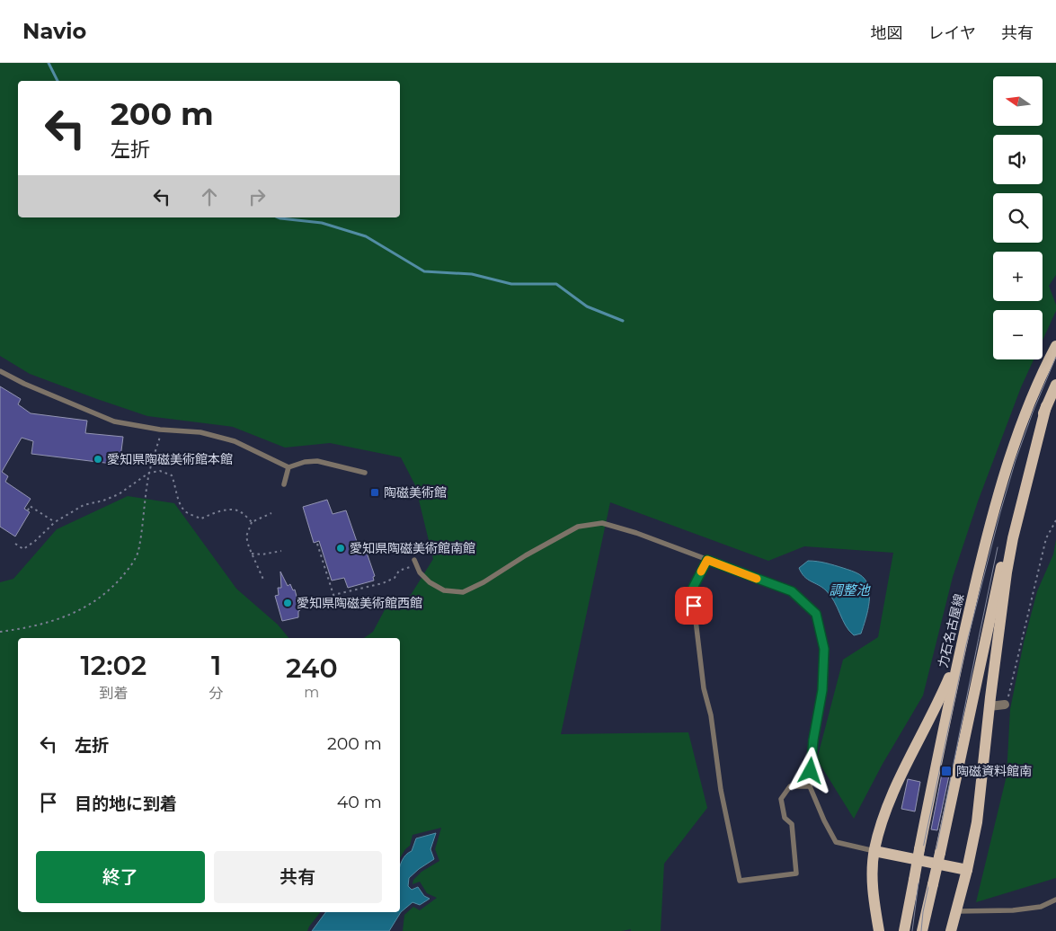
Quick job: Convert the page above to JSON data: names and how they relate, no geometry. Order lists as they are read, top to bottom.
{
  "streets": {
    "main road": ["力石名古屋線"]
  },
  "water": ["調整池"],
  "places": {
    "other": ["愛知県陶磁美術館本館", "愛知県陶磁美術館南館", "愛知県陶磁美術館西館"],
    "transit": ["陶磁美術館", "陶磁資料館南"]
  },
  "north": "left",
  "page": {
    "header": "Navio",
    "nav": ["地図", "レイヤ", "共有"],
    "map_buttons": ["+", "−"],
    "turn": ["200 m", "左折"],
    "eta": [
      "12:02",
      "到着",
      "1",
      "分",
      "240",
      "m"
    ],
    "list": [
      {
        "name": "左折",
        "value": "200 m"
      },
      {
        "name": "目的地に到着",
        "value": "40 m"
      }
    ],
    "buttons": ["終了", "共有"]
  }
}
